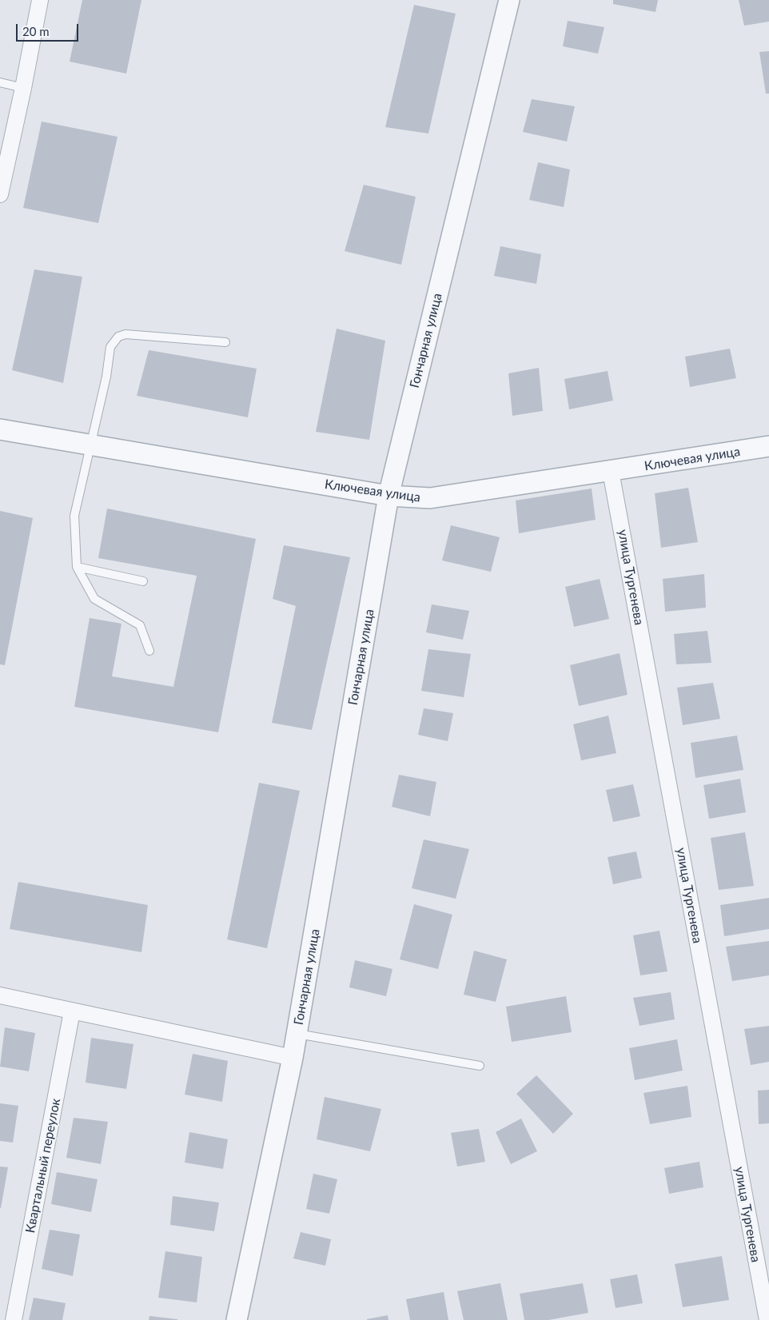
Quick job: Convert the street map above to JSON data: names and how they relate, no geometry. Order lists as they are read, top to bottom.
{
  "streets": {
    "street": [
      "Гончарная улица",
      "Ключевая улица",
      "улица Тургенева",
      "Квартальный переулок"
    ]
  },
  "crossings": [
    ["Гончарная улица", "Ключевая улица"],
    ["Ключевая улица", "улица Тургенева"]
  ],
  "scale_bar": "20 m"
}
